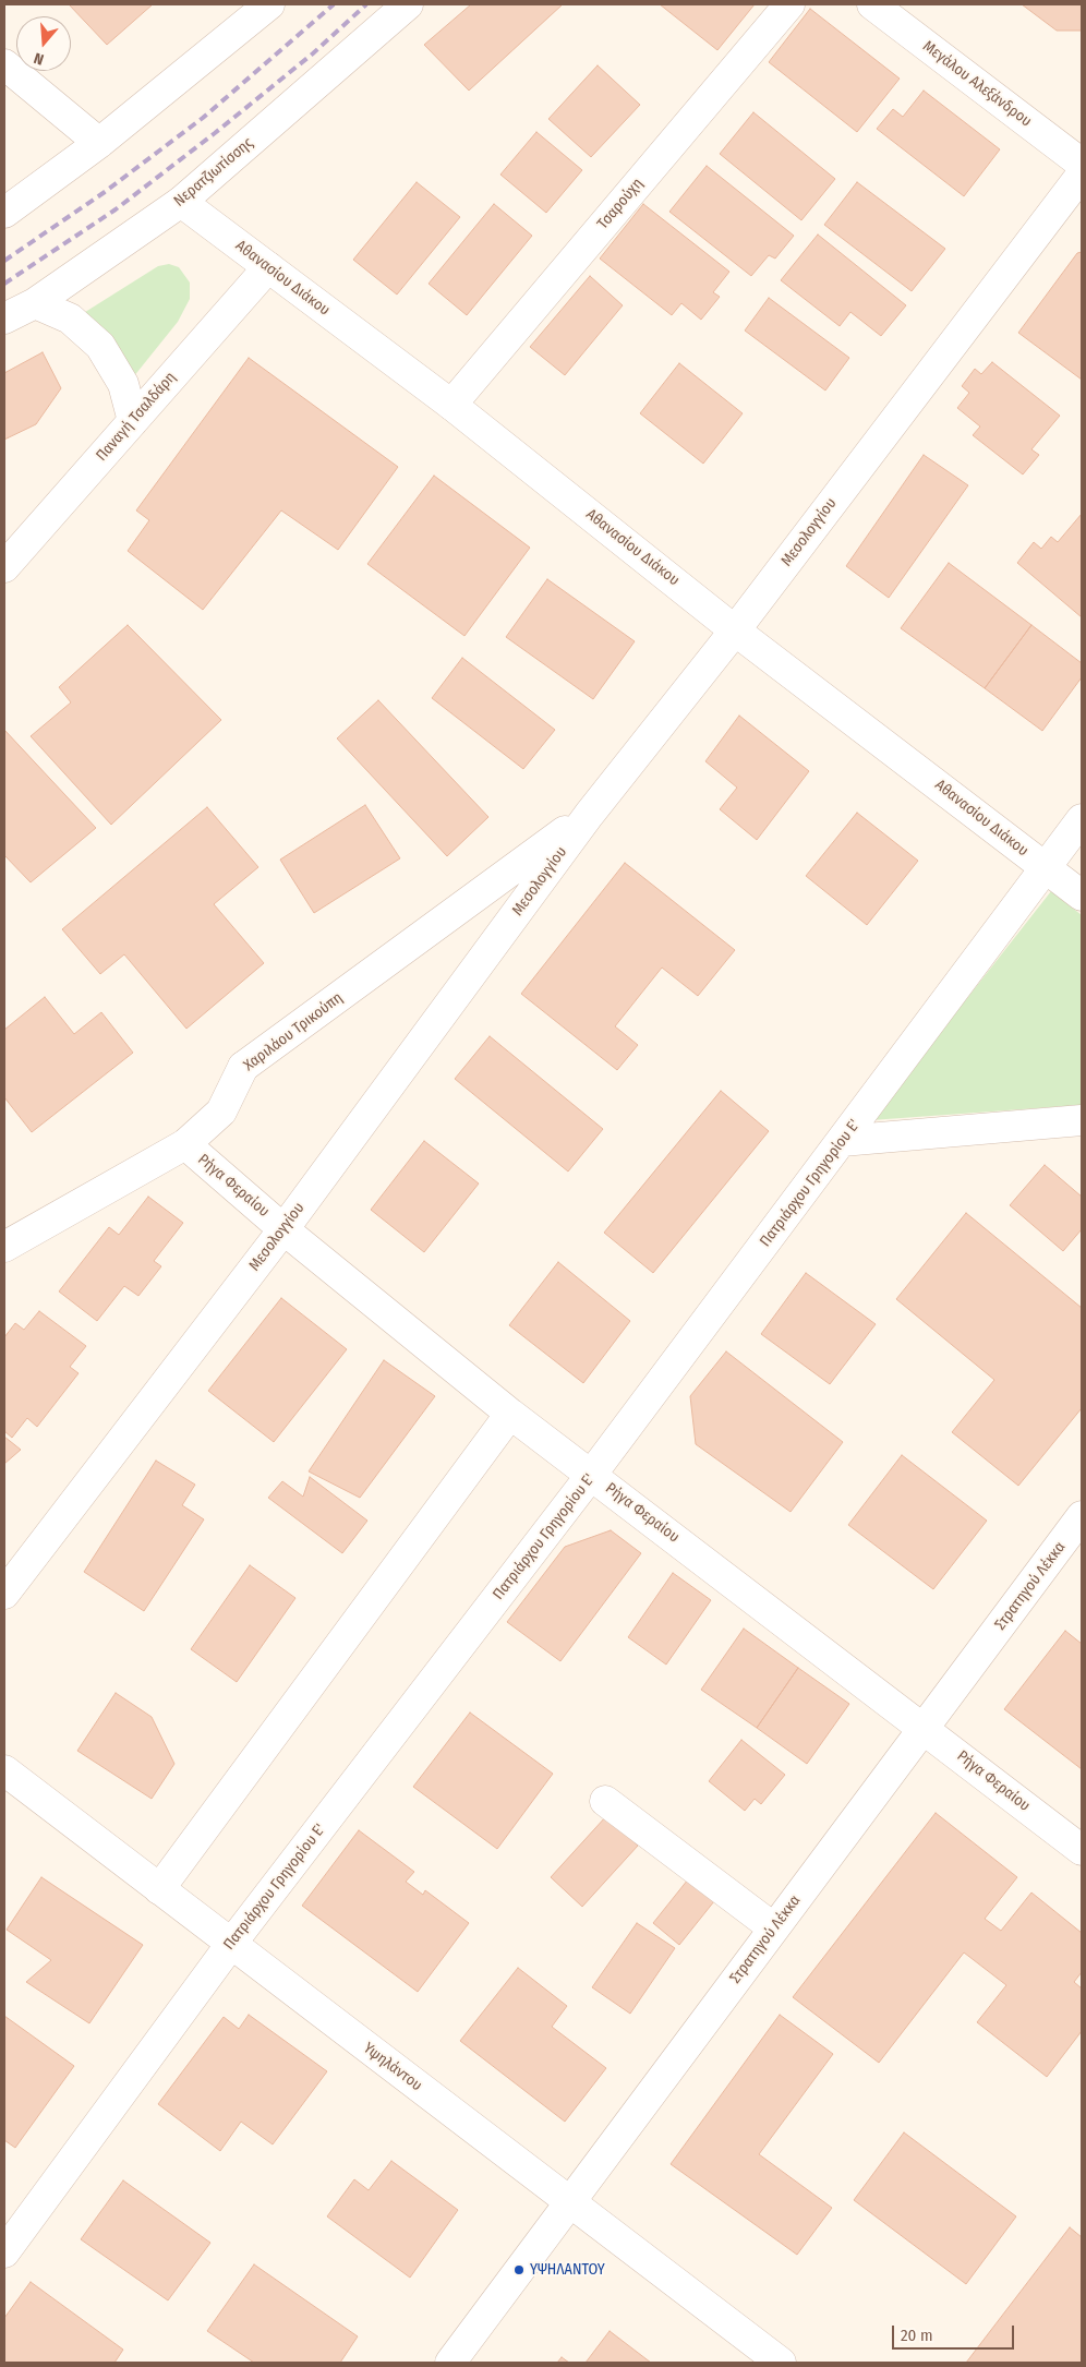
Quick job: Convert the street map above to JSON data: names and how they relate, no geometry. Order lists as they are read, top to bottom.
{
  "streets": {
    "street": [
      "Μεγάλου Αλεξάνδρου",
      "Νερατζιωτίσσης",
      "Τσαρούχη",
      "Αθανασίου Διάκου",
      "Παναγή Τσαλδάρη",
      "Μεσολογγίου",
      "Χαριλάου Τρικούπη",
      "Πατριάρχου Γρηγορίου Ε'",
      "Ρήγα Φεραίου",
      "Στρατηγού Λέκκα",
      "Υψηλάντου"
    ]
  },
  "crossings": [
    ["Νερατζιωτίσσης", "Αθανασίου Διάκου"],
    ["Τσαρούχη", "Αθανασίου Διάκου"],
    ["Αθανασίου Διάκου", "Παναγή Τσαλδάρη"],
    ["Αθανασίου Διάκου", "Μεσολογγίου"],
    ["Αθανασίου Διάκου", "Πατριάρχου Γρηγορίου Ε'"],
    ["Μεσολογγίου", "Χαριλάου Τρικούπη"],
    ["Μεσολογγίου", "Ρήγα Φεραίου"],
    ["Χαριλάου Τρικούπη", "Ρήγα Φεραίου"],
    ["Πατριάρχου Γρηγορίου Ε'", "Ρήγα Φεραίου"],
    ["Πατριάρχου Γρηγορίου Ε'", "Υψηλάντου"],
    ["Ρήγα Φεραίου", "Στρατηγού Λέκκα"],
    ["Στρατηγού Λέκκα", "Υψηλάντου"]
  ],
  "places": ["ΥΨΗΛΑΝΤΟΥ"],
  "scale_bar": "20 m",
  "north": "bottom"
}
